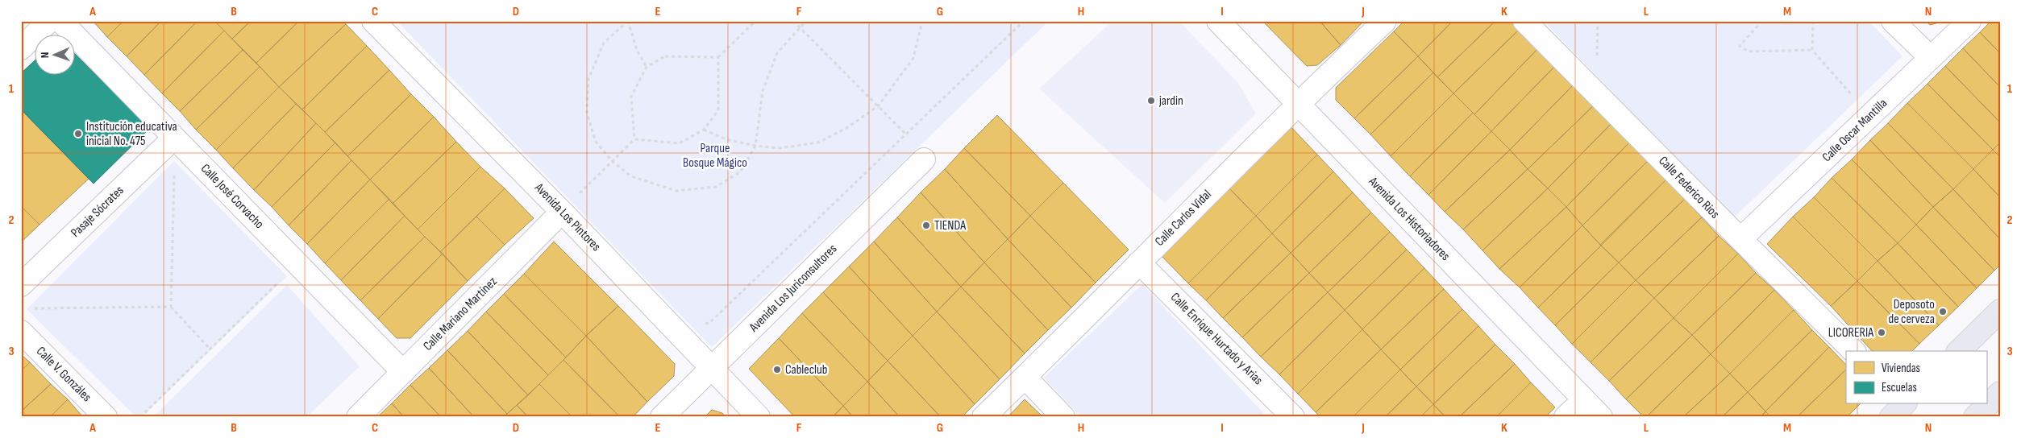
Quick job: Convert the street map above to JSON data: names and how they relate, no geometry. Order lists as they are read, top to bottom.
{
  "streets": {
    "street": [
      "Calle Oscar Mantilla",
      "Calle Federico Rios",
      "Calle José Corvacho",
      "Pasaje Sócrates",
      "Avenida Los Pintores",
      "Calle Carlos Vidal",
      "Avenida Los Historiadores",
      "Avenida Los Juriconsultores",
      "Calle Mariano Martínez",
      "Calle Enrique Hurtado y Arias",
      "Calle V. Gonzáles"
    ]
  },
  "crossings": [
    ["Calle Oscar Mantilla", "Calle Federico Rios"],
    ["Calle José Corvacho", "Pasaje Sócrates"],
    ["Calle José Corvacho", "Calle Mariano Martínez"],
    ["Avenida Los Pintores", "Avenida Los Juriconsultores"],
    ["Avenida Los Pintores", "Calle Mariano Martínez"],
    ["Calle Carlos Vidal", "Avenida Los Historiadores"],
    ["Calle Carlos Vidal", "Calle Enrique Hurtado y Arias"]
  ],
  "parks": ["Parque Bosque Mágico"],
  "places": [
    "jardin",
    "Institución educativa inicial No. 475",
    "TIENDA",
    "Deposoto de cerveza",
    "LICORERIA",
    "Cableclub"
  ],
  "legend": ["Viviendas", "Escuelas"],
  "north": "left",
  "grid": {
    "columns": [
      "A",
      "B",
      "C",
      "D",
      "E",
      "F",
      "G",
      "H",
      "I",
      "J",
      "K",
      "L",
      "M",
      "N"
    ],
    "rows": ["1", "2", "3"]
  }
}
